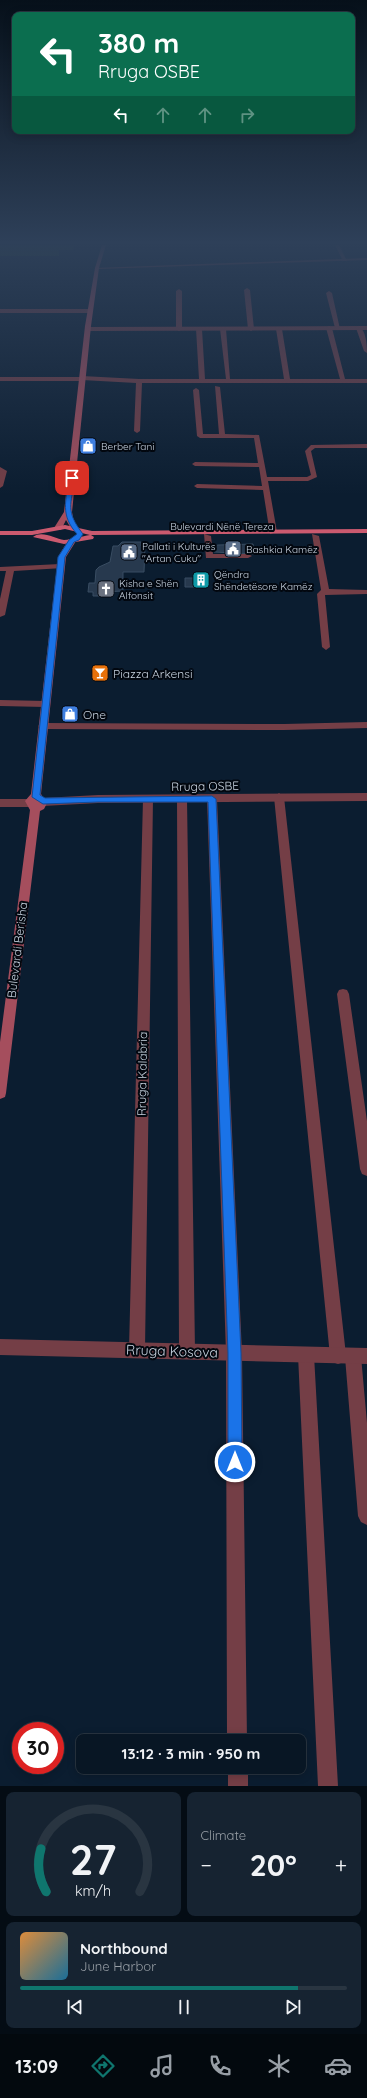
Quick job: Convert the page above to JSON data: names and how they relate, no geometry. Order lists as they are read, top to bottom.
{
  "streets": {
    "main road": ["Bulevardi Nënë Tereza", "Bulevardi Berisha"],
    "street": ["Rruga OSBE", "Rruga Kalabria", "Rruga Kosova"]
  },
  "crossings": [
    ["Bulevardi Nënë Tereza", "Bulevardi Berisha"],
    ["Rruga OSBE", "Bulevardi Berisha"],
    ["Rruga OSBE", "Rruga Kalabria"],
    ["Rruga Kalabria", "Rruga Kosova"]
  ],
  "places": {
    "shop": ["Berber Tani", "One"],
    "public building": ["Bashkia Kamëz", "Pallati i Kulturës \"Artan Cuku\""],
    "building": ["Qëndra Shëndetësore Kamëz"],
    "church": ["Kisha e Shën Alfonsit"],
    "bar": ["Piazza Arkensi"]
  },
  "page": {
    "turn": ["380 m", "Rruga OSBE"],
    "limit": "30",
    "trip": "13:12 · 3 min · 950 m",
    "tile": "Climate",
    "heat": ["−", "20°", "+"],
    "song": ["Northbound", "June Harbor"],
    "tabs": "13:09",
    "gauge": ["27", "km/h"]
  }
}
